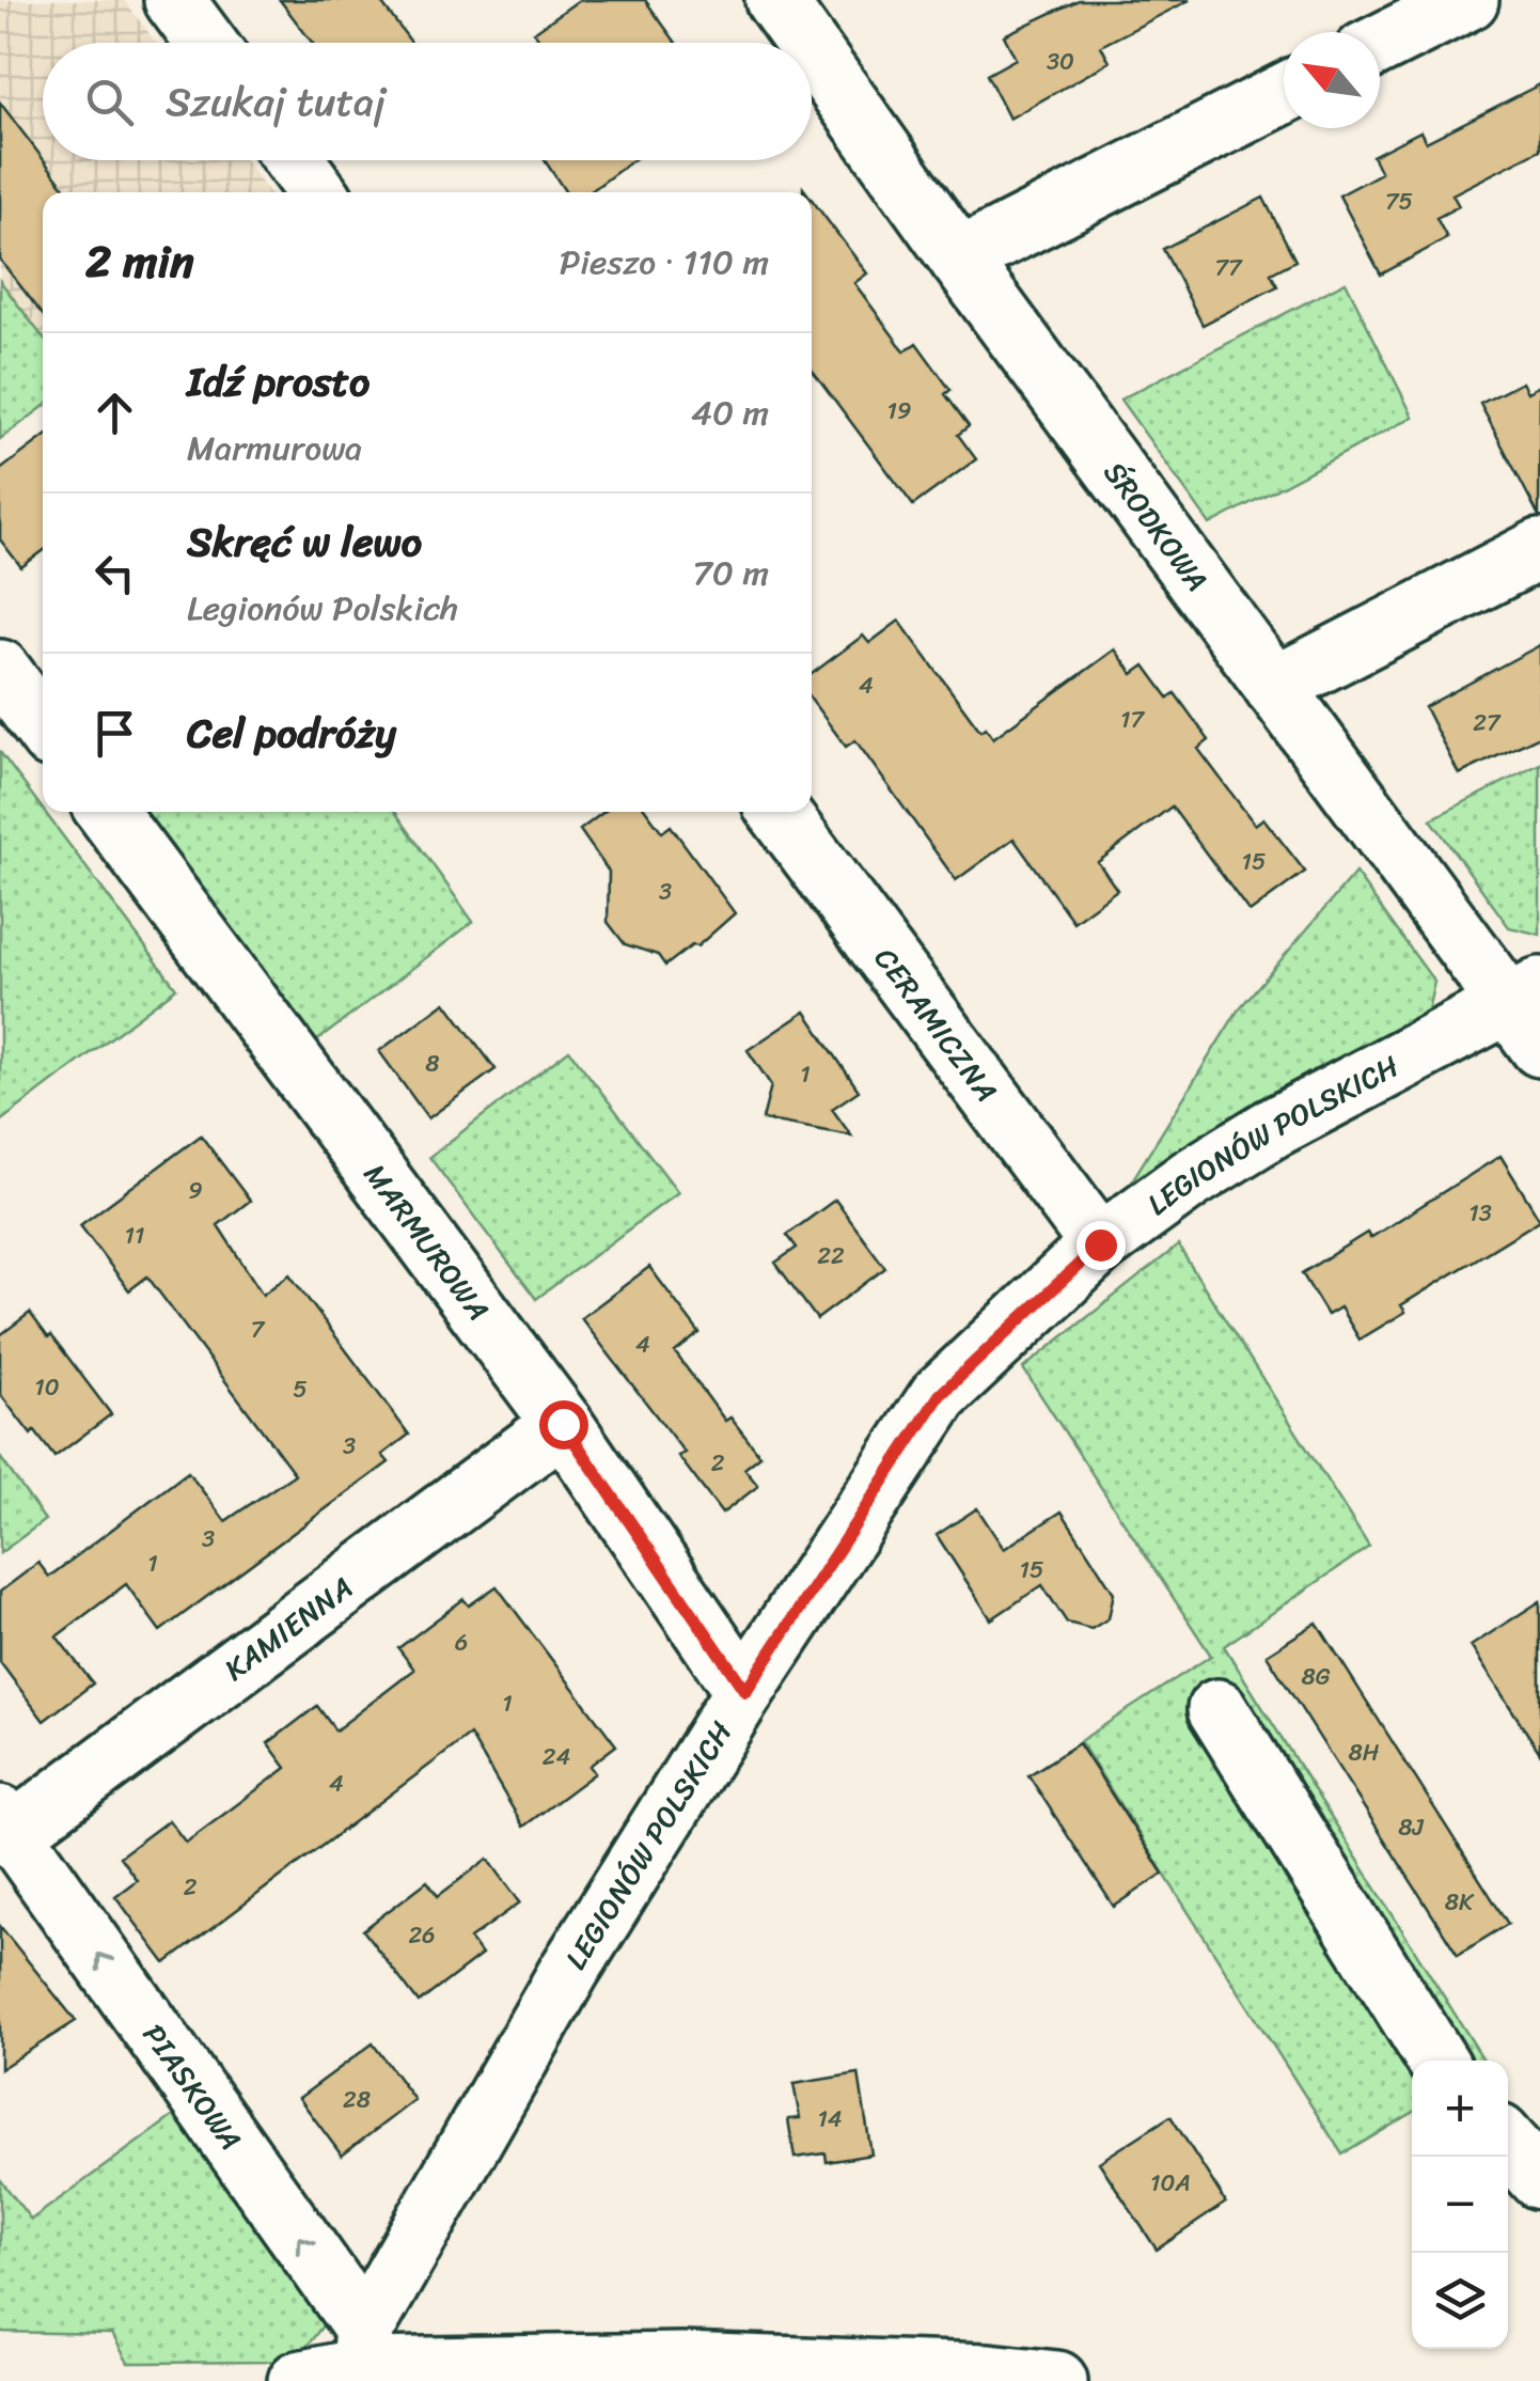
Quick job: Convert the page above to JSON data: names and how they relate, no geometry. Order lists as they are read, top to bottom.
{
  "streets": {
    "street": [
      "ŚRODKOWA",
      "CERAMICZNA",
      "LEGIONÓW POLSKICH",
      "MARMUROWA",
      "KAMIENNA",
      "PIASKOWA"
    ]
  },
  "crossings": [
    ["ŚRODKOWA", "LEGIONÓW POLSKICH"],
    ["CERAMICZNA", "LEGIONÓW POLSKICH"],
    ["LEGIONÓW POLSKICH", "MARMUROWA"],
    ["LEGIONÓW POLSKICH", "PIASKOWA"],
    ["MARMUROWA", "KAMIENNA"],
    ["KAMIENNA", "PIASKOWA"]
  ],
  "one_way": ["PIASKOWA"],
  "house_numbers": [
    "30",
    "75",
    "77",
    "19",
    "4",
    "17",
    "27",
    "15",
    "3",
    "8",
    "1",
    "9",
    "13",
    "11",
    "22",
    "7",
    "4",
    "10",
    "5",
    "3",
    "2",
    "3",
    "1",
    "15",
    "6",
    "8G",
    "1",
    "8H",
    "24",
    "4",
    "8J",
    "2",
    "8K",
    "26",
    "28",
    "14",
    "10A"
  ],
  "north": "top left",
  "page": {
    "search": "Szukaj tutaj",
    "heading": ["2 min", "Pieszo · 110 m"],
    "list": [
      ["Idź prosto", "Marmurowa", "40 m"],
      ["Skręć w lewo", "Legionów Polskich", "70 m"],
      "Cel podróży"
    ],
    "map_buttons": ["+", "−"]
  }
}
